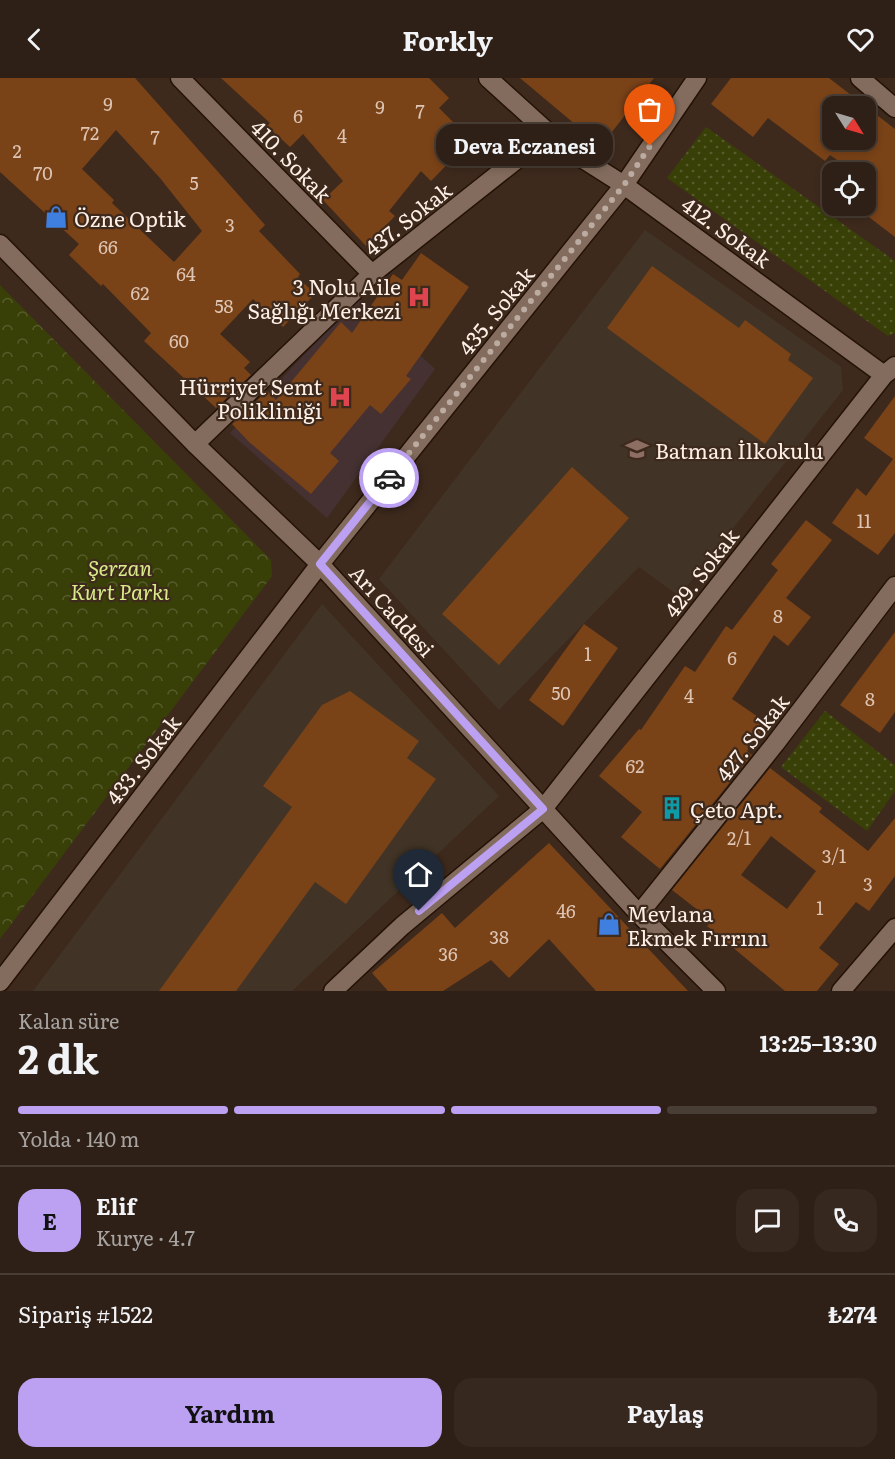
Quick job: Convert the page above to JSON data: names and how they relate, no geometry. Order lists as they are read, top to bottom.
{
  "streets": {
    "street": [
      "410. Sokak",
      "437. Sokak",
      "412. Sokak",
      "435. Sokak",
      "429. Sokak",
      "Arı Caddesi",
      "427. Sokak",
      "433. Sokak"
    ]
  },
  "crossings": [
    ["410. Sokak", "437. Sokak"],
    ["437. Sokak", "412. Sokak"],
    ["437. Sokak", "Arı Caddesi"],
    ["412. Sokak", "435. Sokak"],
    ["412. Sokak", "429. Sokak"],
    ["435. Sokak", "Arı Caddesi"],
    ["435. Sokak", "433. Sokak"],
    ["429. Sokak", "Arı Caddesi"],
    ["Arı Caddesi", "427. Sokak"],
    ["Arı Caddesi", "433. Sokak"]
  ],
  "parks": ["Şerzan Kurt Parkı"],
  "places": {
    "other": ["Deva Eczanesi"],
    "shop": ["Özne Optik", "Mevlana Ekmek Fırrını"],
    "hospital": ["3 Nolu Aile Sağlığı Merkezi", "Hürriyet Semt Polikliniği"],
    "school or university": ["Batman İlkokulu"],
    "building": ["Çeto Apt."]
  },
  "house_numbers": [
    "9",
    "9",
    "7",
    "6",
    "72",
    "4",
    "7",
    "2",
    "70",
    "5",
    "3",
    "66",
    "64",
    "62",
    "58",
    "60",
    "11",
    "8",
    "1",
    "6",
    "50",
    "4",
    "8",
    "62",
    "2/1",
    "3/1",
    "3",
    "1",
    "46",
    "38",
    "36"
  ],
  "north": "bottom right",
  "page": {
    "header": "Forkly",
    "bubble": "Deva Eczanesi",
    "heading": ["2 dk", "Kalan süre", "13:25–13:30"],
    "panel": [
      "Elif",
      "Kurye · 4.7",
      "Sipariş #1522",
      "₺274"
    ],
    "bar": "Yolda · 140 m",
    "round": "E",
    "buttons": ["Yardım", "Paylaş"]
  }
}
